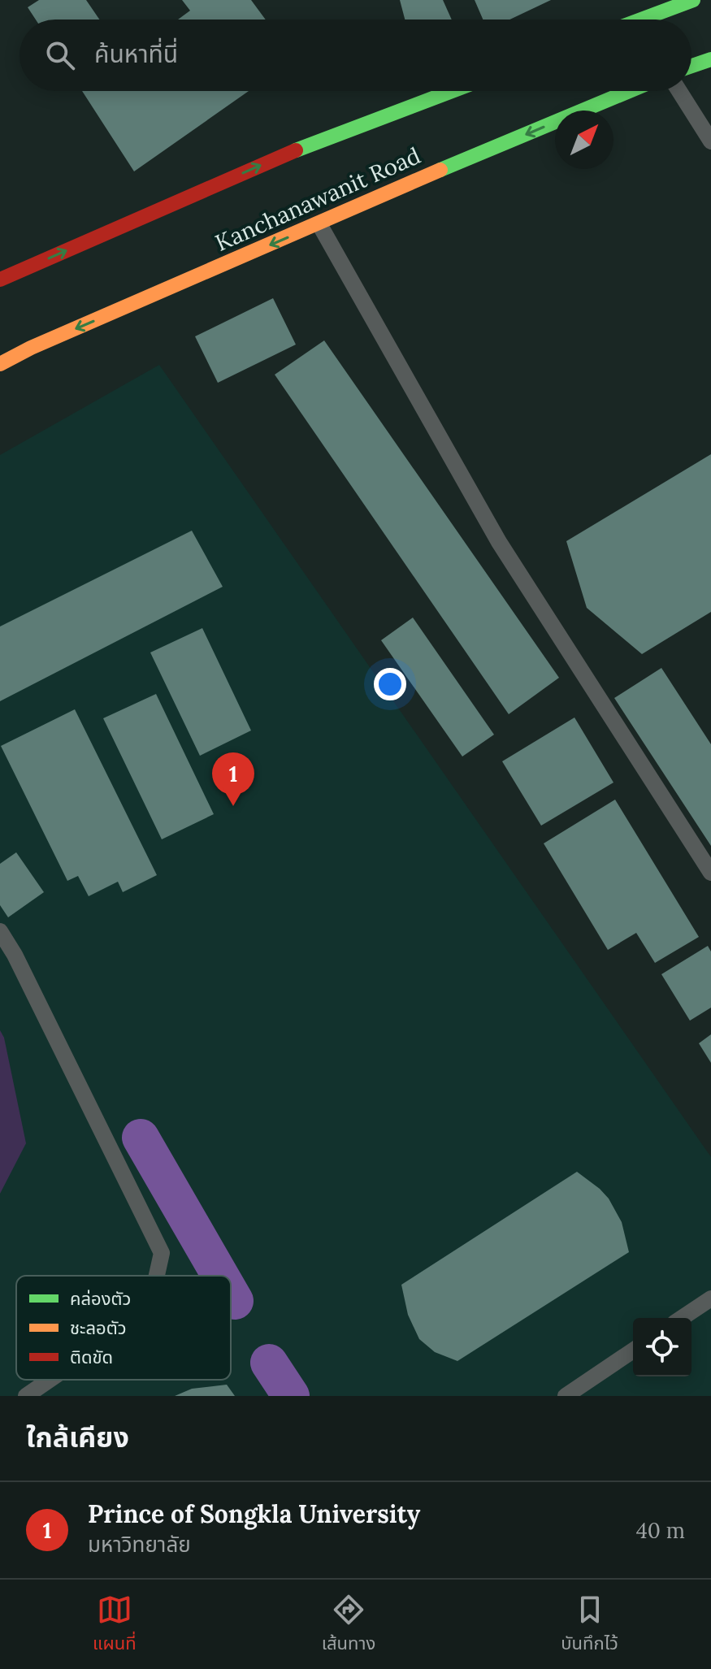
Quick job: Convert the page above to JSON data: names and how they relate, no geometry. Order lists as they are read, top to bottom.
{
  "streets": {
    "main road": ["Kanchanawanit Road"]
  },
  "legend": ["คล่องตัว", "ชะลอตัว", "ติดขัด"],
  "north": "top right",
  "page": {
    "search": "ค้นหาที่นี่",
    "pins": "1",
    "heading": "ใกล้เคียง",
    "list": [
      {
        "mark": "1",
        "name": "Prince of Songkla University",
        "note": "มหาวิทยาลัย",
        "value": "40 m"
      }
    ],
    "nav": ["แผนที่", "เส้นทาง", "บันทึกไว้"]
  }
}
